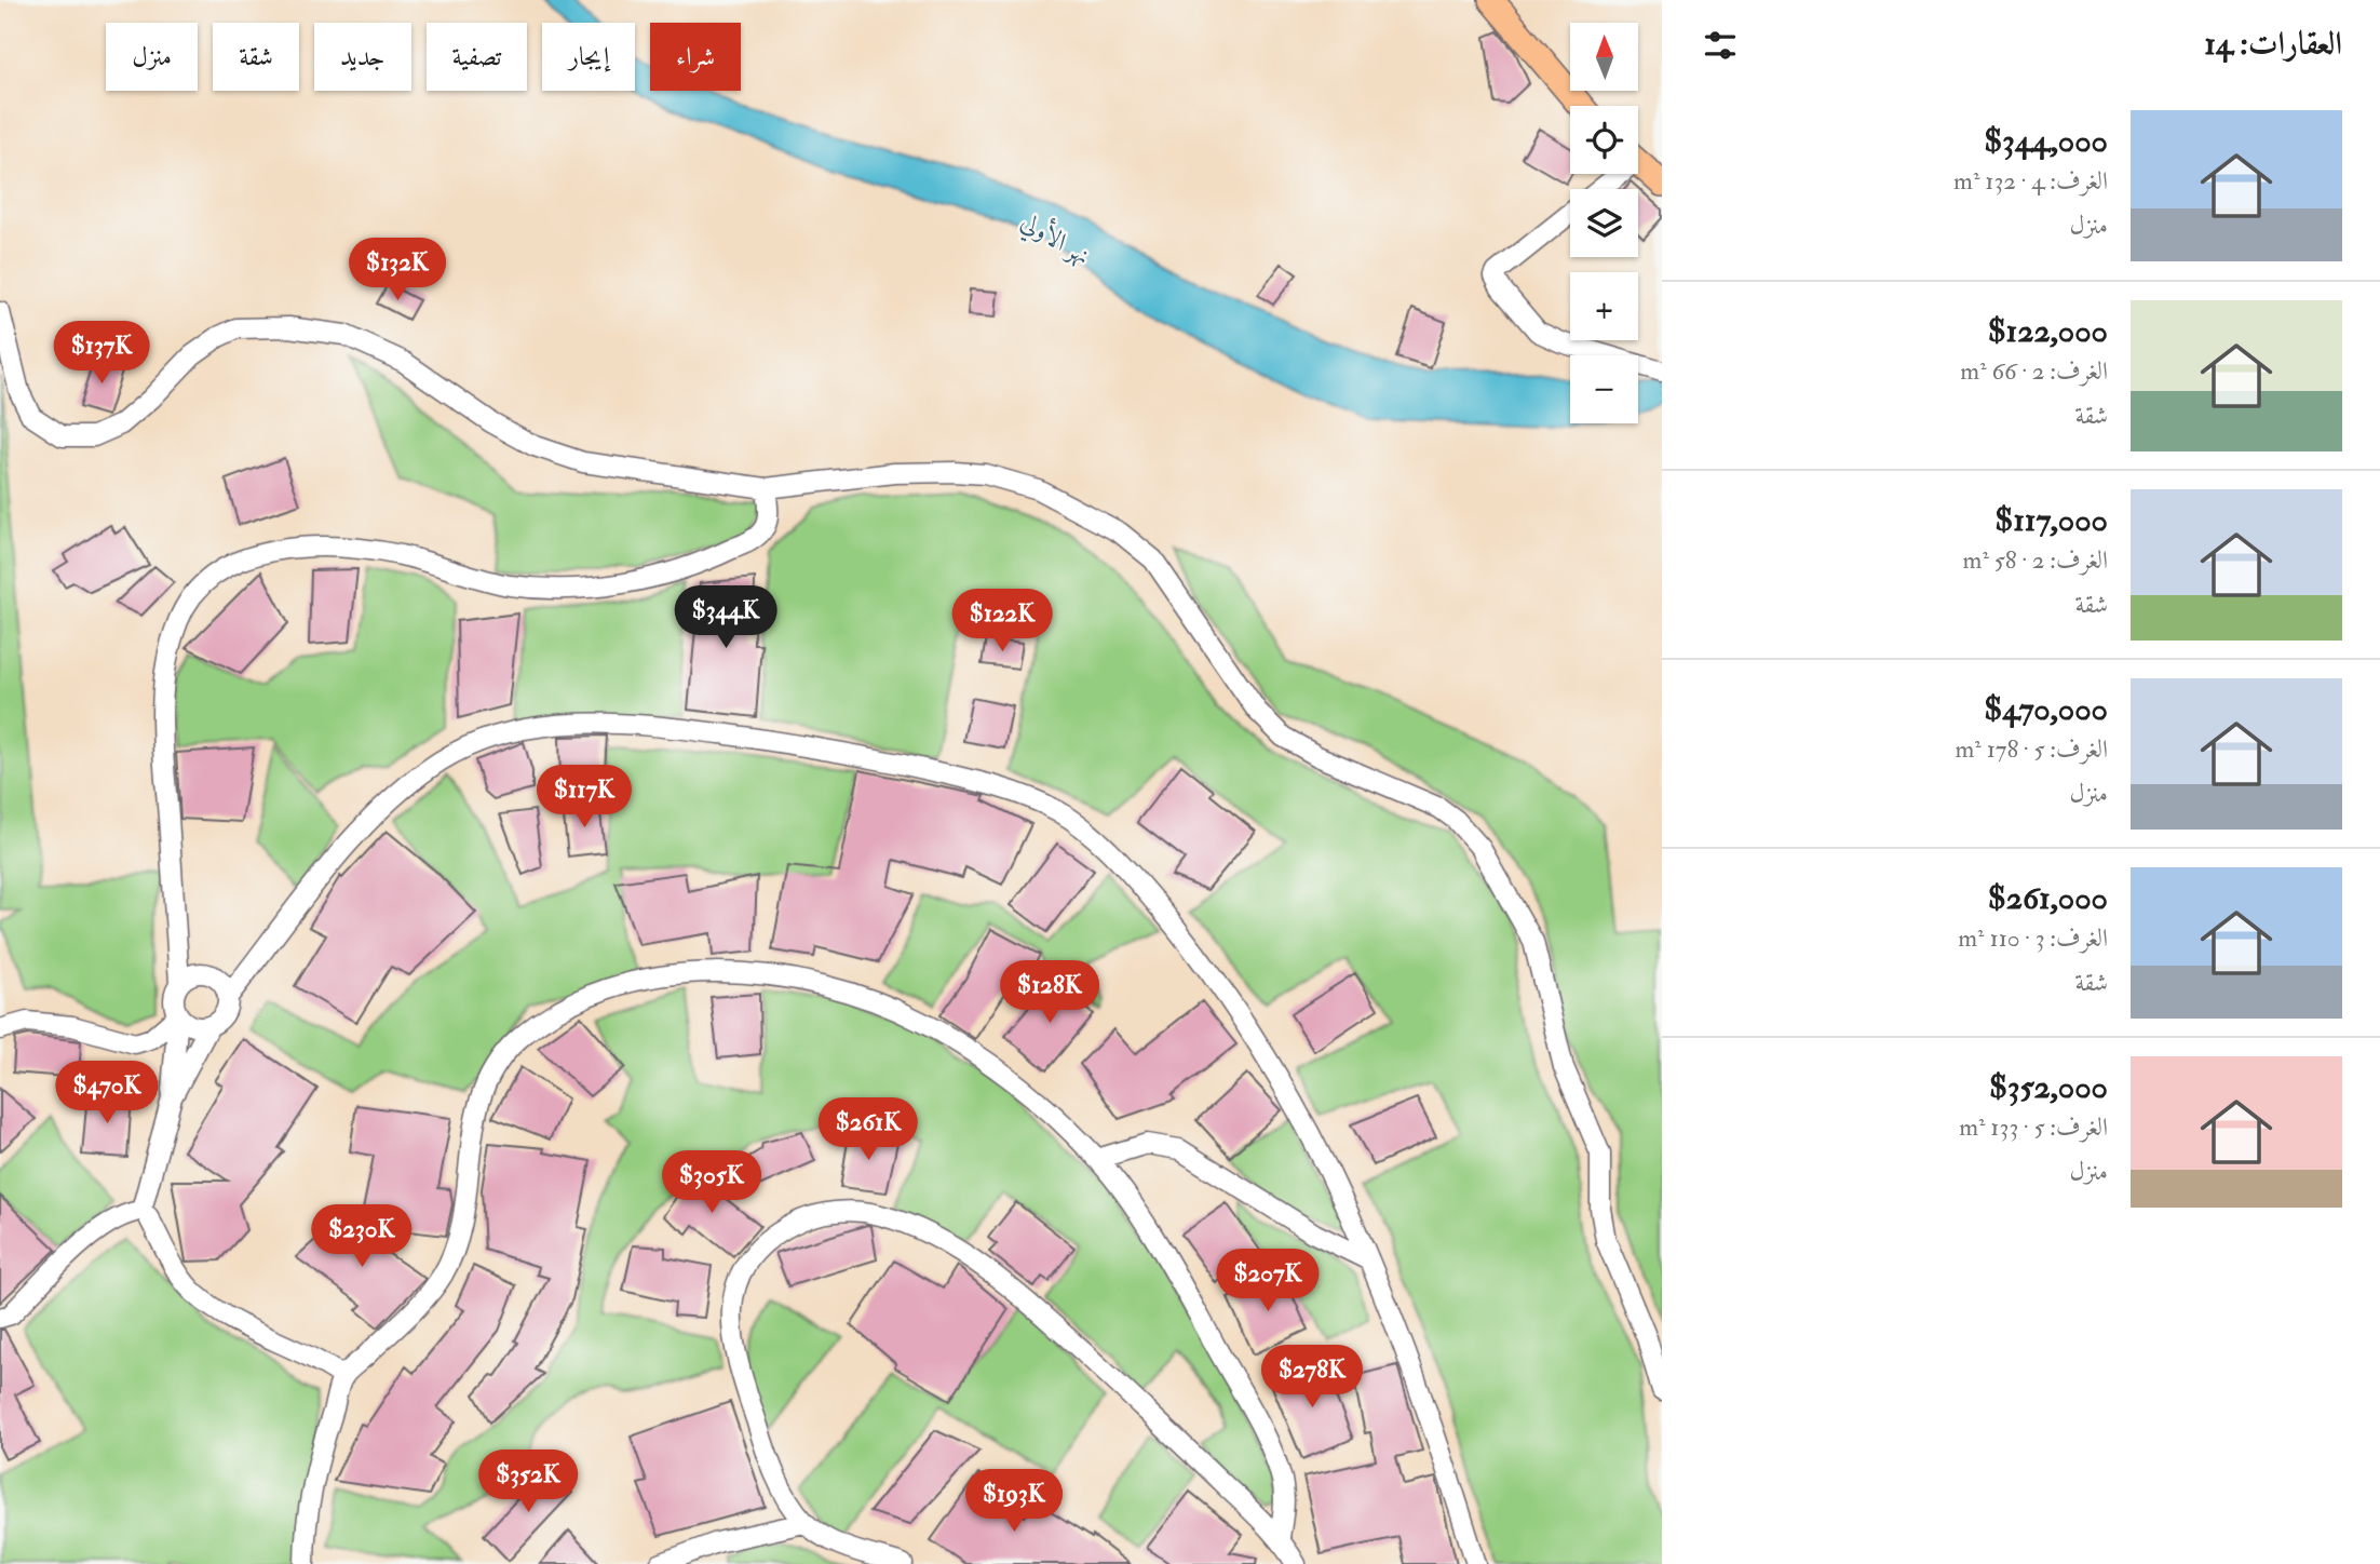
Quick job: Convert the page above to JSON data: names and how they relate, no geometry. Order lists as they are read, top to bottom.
{
  "water": ["نهر الأولي"],
  "north": "top",
  "page": {
    "heading": "العقارات: 14",
    "map_buttons": ["+", "−"],
    "chip": [
      "شراء",
      "إيجار",
      "تصفية",
      "جديد",
      "شقة",
      "منزل"
    ],
    "list": [
      {
        "name": "$344,000",
        "note": "الغرف: 4 · 132 m² · منزل"
      },
      {
        "name": "$122,000",
        "note": "الغرف: 2 · 66 m² · شقة"
      },
      {
        "name": "$117,000",
        "note": "الغرف: 2 · 58 m² · شقة"
      },
      {
        "name": "$470,000",
        "note": "الغرف: 5 · 178 m² · منزل"
      },
      {
        "name": "$261,000",
        "note": "الغرف: 3 · 110 m² · شقة"
      },
      {
        "name": "$352,000",
        "note": "الغرف: 5 · 133 m² · منزل"
      }
    ],
    "price": [
      "$132K",
      "$137K",
      "$344K",
      "$122K",
      "$117K",
      "$128K",
      "$470K",
      "$261K",
      "$305K",
      "$230K",
      "$207K",
      "$278K",
      "$352K",
      "$193K"
    ]
  }
}
